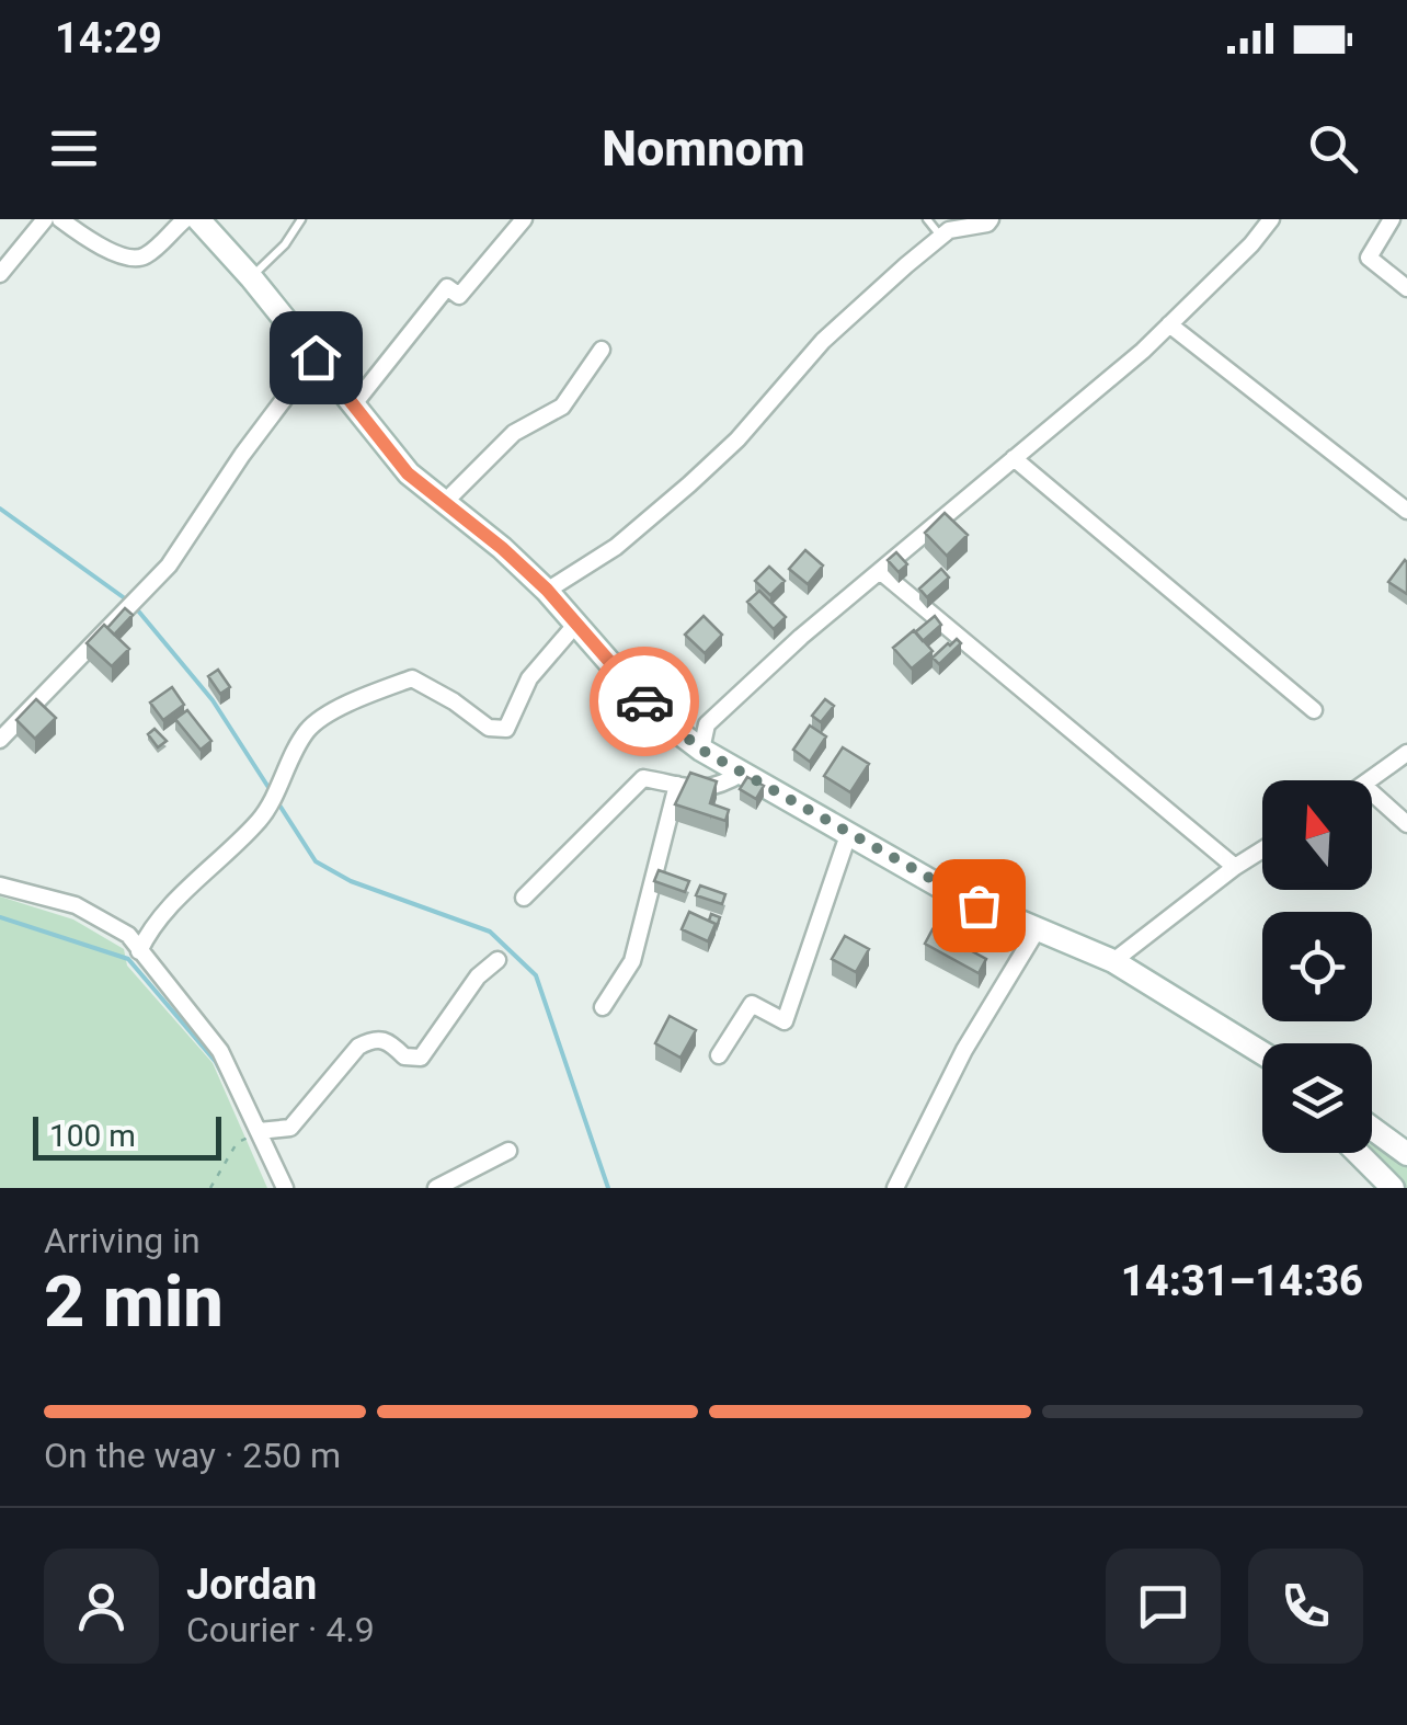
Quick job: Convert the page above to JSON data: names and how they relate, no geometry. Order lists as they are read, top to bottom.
{
  "scale_bar": "100 m",
  "north": "top",
  "page": {
    "status": "14:29",
    "header": "Nomnom",
    "scale": "100 m",
    "heading": ["2 min", "Arriving in", "14:31–14:36"],
    "panel": ["Jordan", "Courier · 4.9"],
    "bar": "On the way · 250 m"
  }
}
